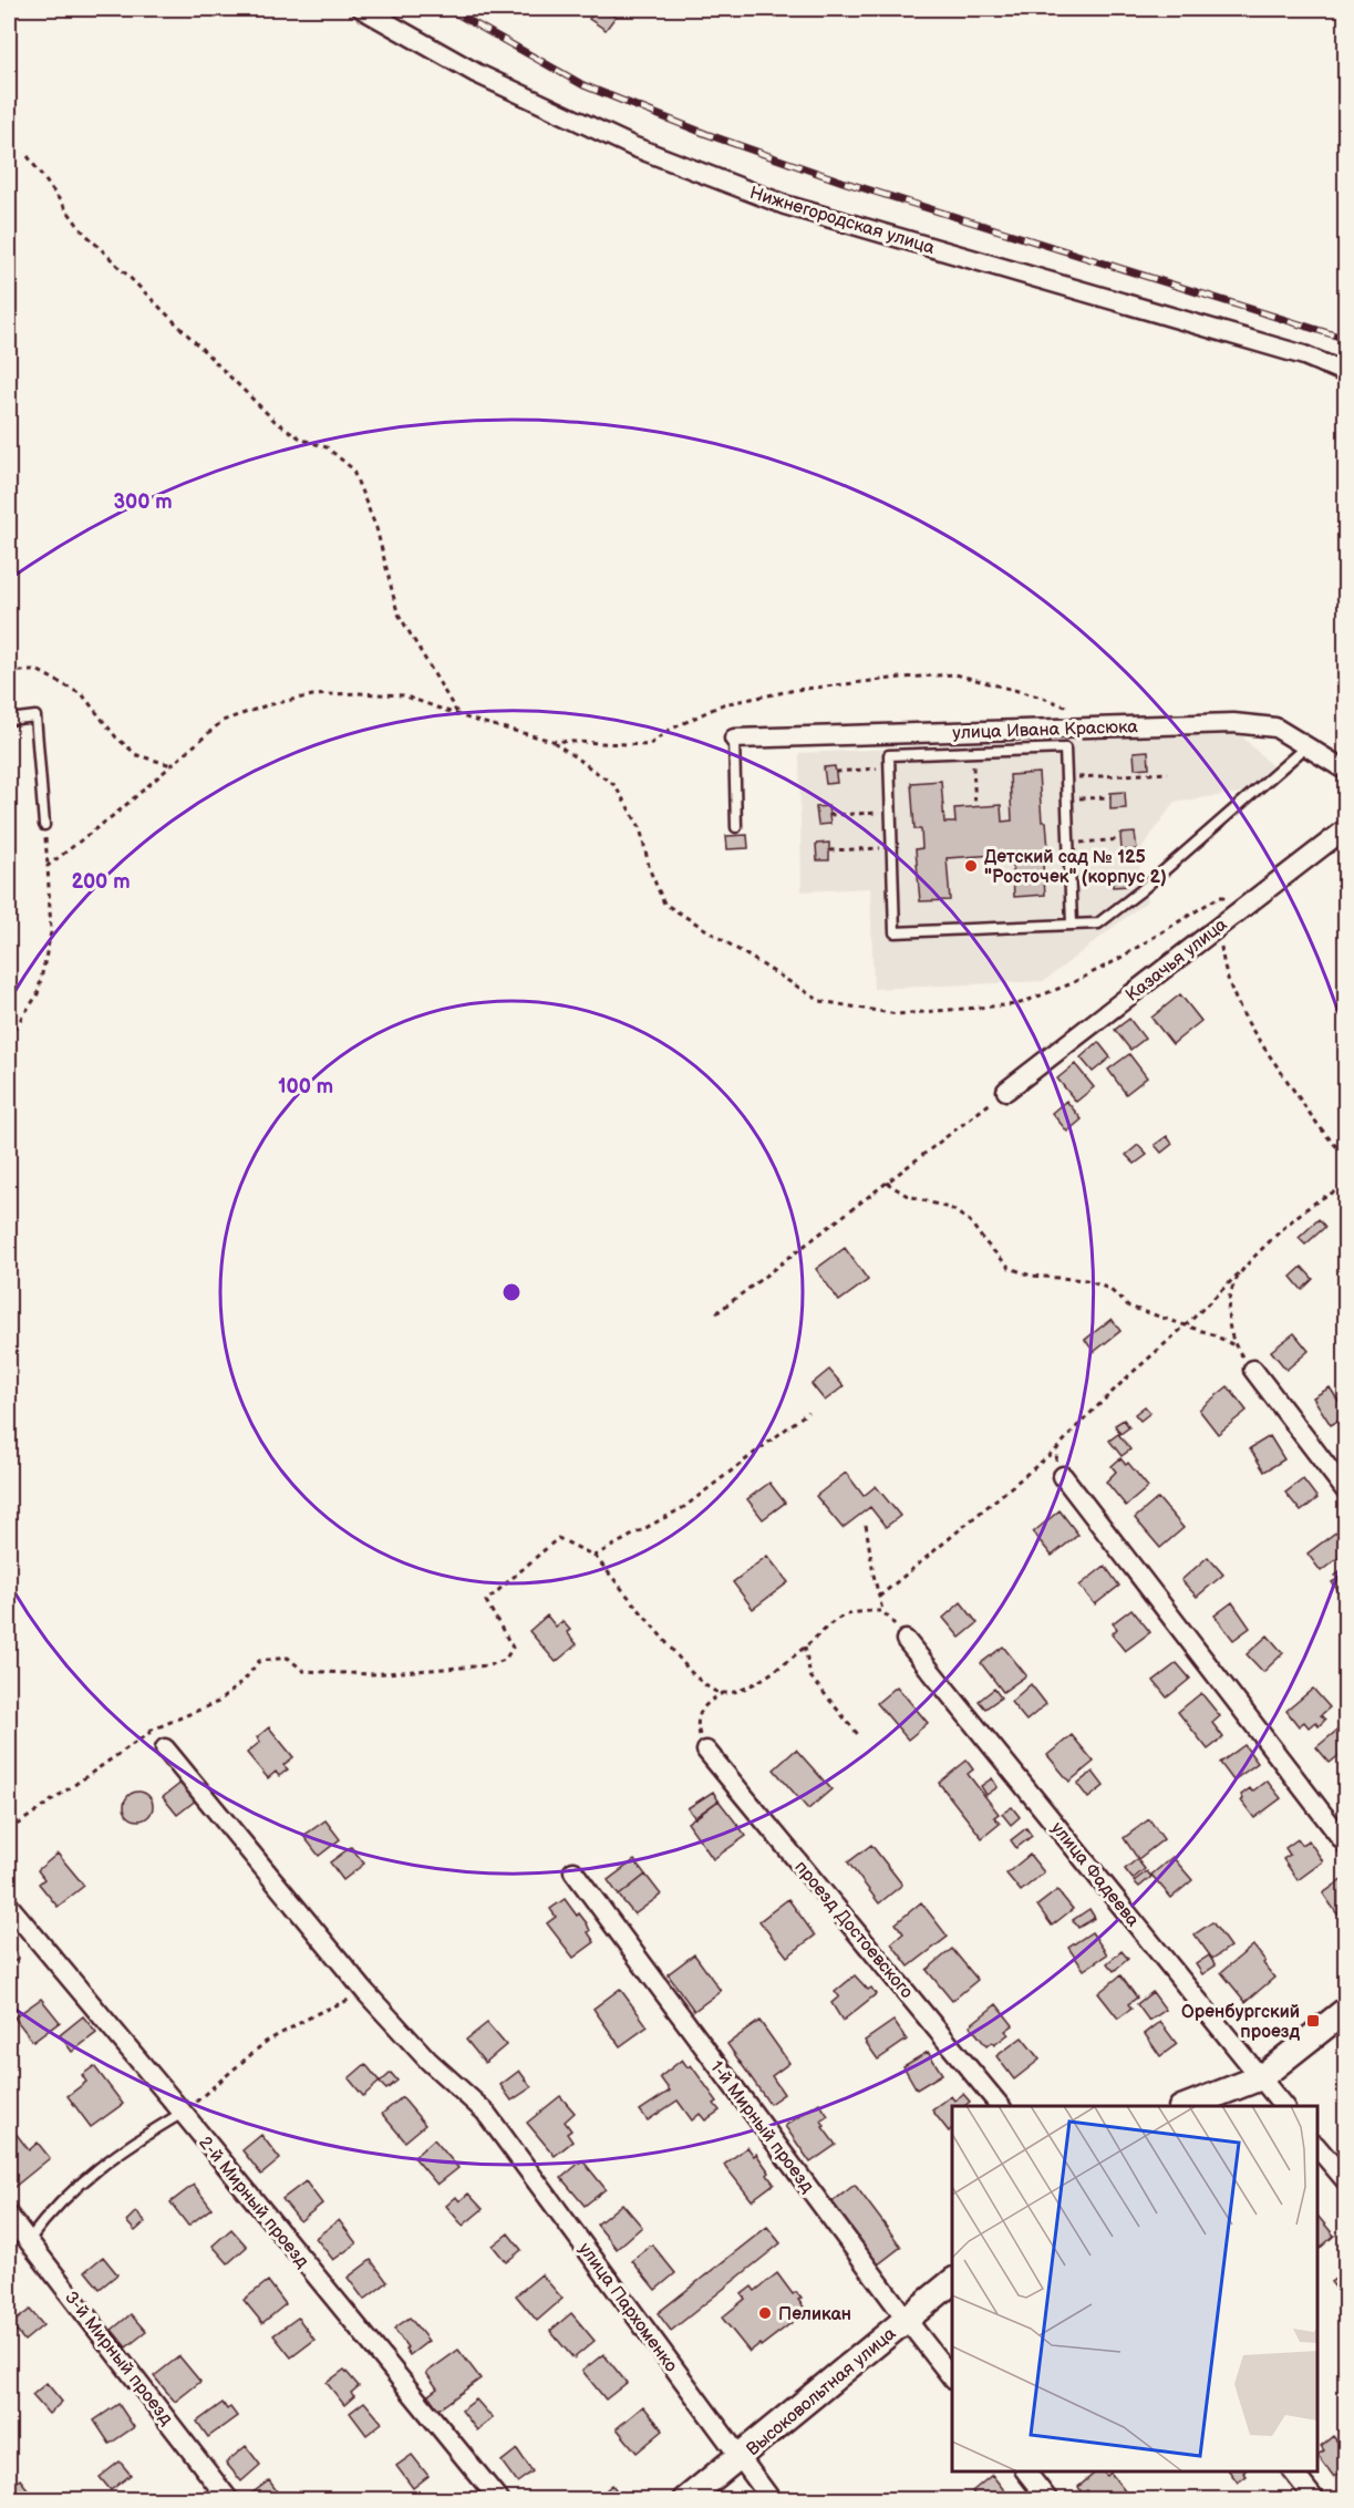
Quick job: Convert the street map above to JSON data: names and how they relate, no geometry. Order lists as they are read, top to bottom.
{
  "streets": {
    "street": [
      "Нижнегородская улица",
      "улица Ивана Красюка",
      "Казачья улица",
      "улица Фадеева",
      "проезд Достоевского",
      "1-й Мирный проезд",
      "2-й Мирный проезд",
      "улица Пархоменко",
      "3-й Мирный проезд",
      "Высоковольтная улица"
    ]
  },
  "crossings": [
    ["1-й Мирный проезд", "Высоковольтная улица"],
    ["улица Пархоменко", "Высоковольтная улица"]
  ],
  "places": {
    "other": ["Детский сад № 125 \"Росточек\" (корпус 2)", "Пеликан"],
    "transit": ["Оренбургский проезд"]
  },
  "rings": ["300 m", "200 m", "100 m"]
}
